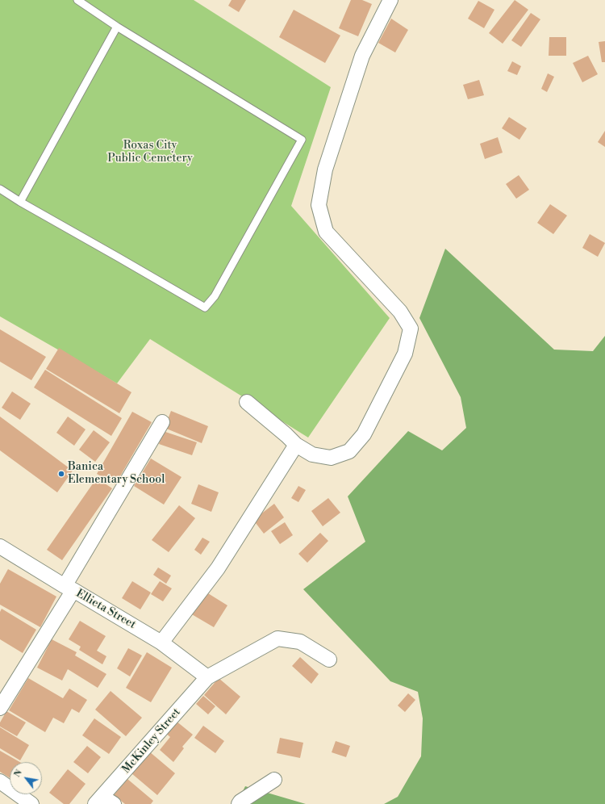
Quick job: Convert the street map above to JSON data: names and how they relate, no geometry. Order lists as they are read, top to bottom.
{
  "streets": {
    "street": ["Ellieta Street", "McKinley Street"]
  },
  "crossings": [
    ["Ellieta Street", "McKinley Street"]
  ],
  "parks": ["Roxas City Public Cemetery"],
  "places": ["Banica Elementary School"],
  "north": "top left"
}
